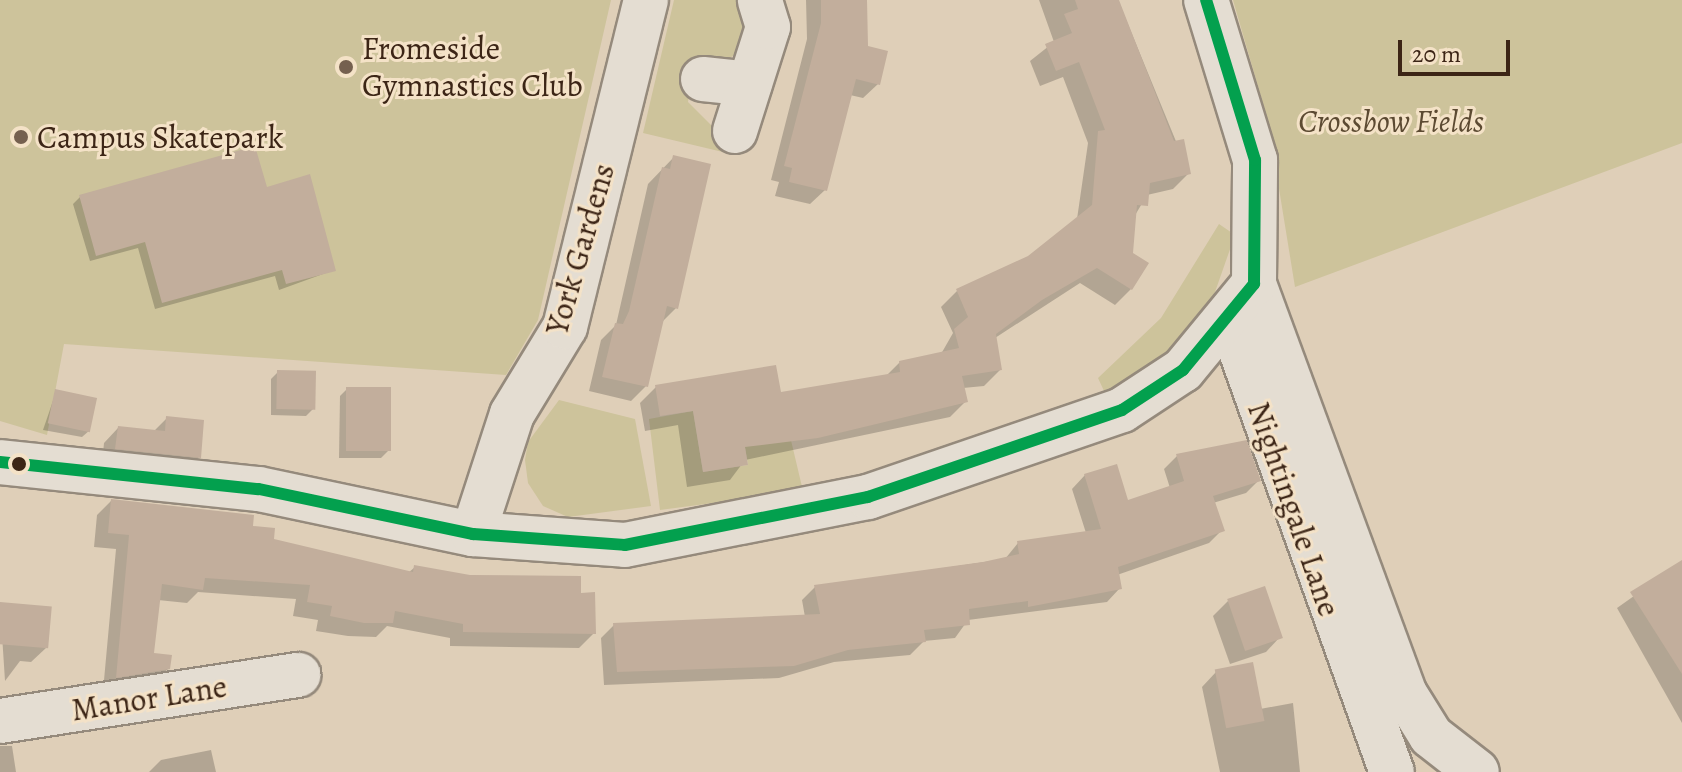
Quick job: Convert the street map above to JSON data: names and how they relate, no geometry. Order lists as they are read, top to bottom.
{
  "streets": {
    "street": ["York Gardens", "Nightingale Lane", "Manor Lane"]
  },
  "parks": ["Crossbow Fields"],
  "places": ["Fromeside Gymnastics Club", "Campus Skatepark"],
  "scale_bar": "20 m"
}
